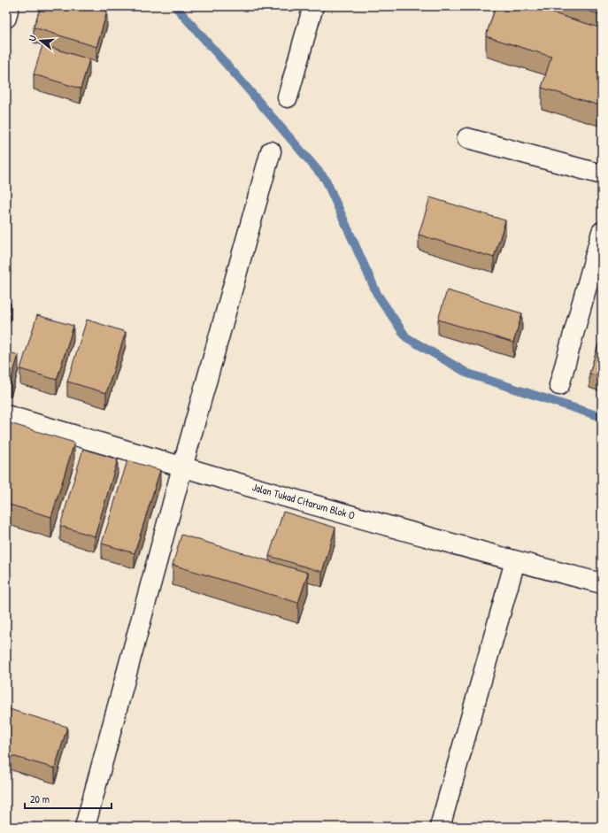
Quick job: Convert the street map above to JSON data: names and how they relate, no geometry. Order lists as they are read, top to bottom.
{
  "streets": {
    "street": ["Jalan Tukad Citarum Blok O"]
  },
  "scale_bar": "20 m",
  "north": "left"
}
